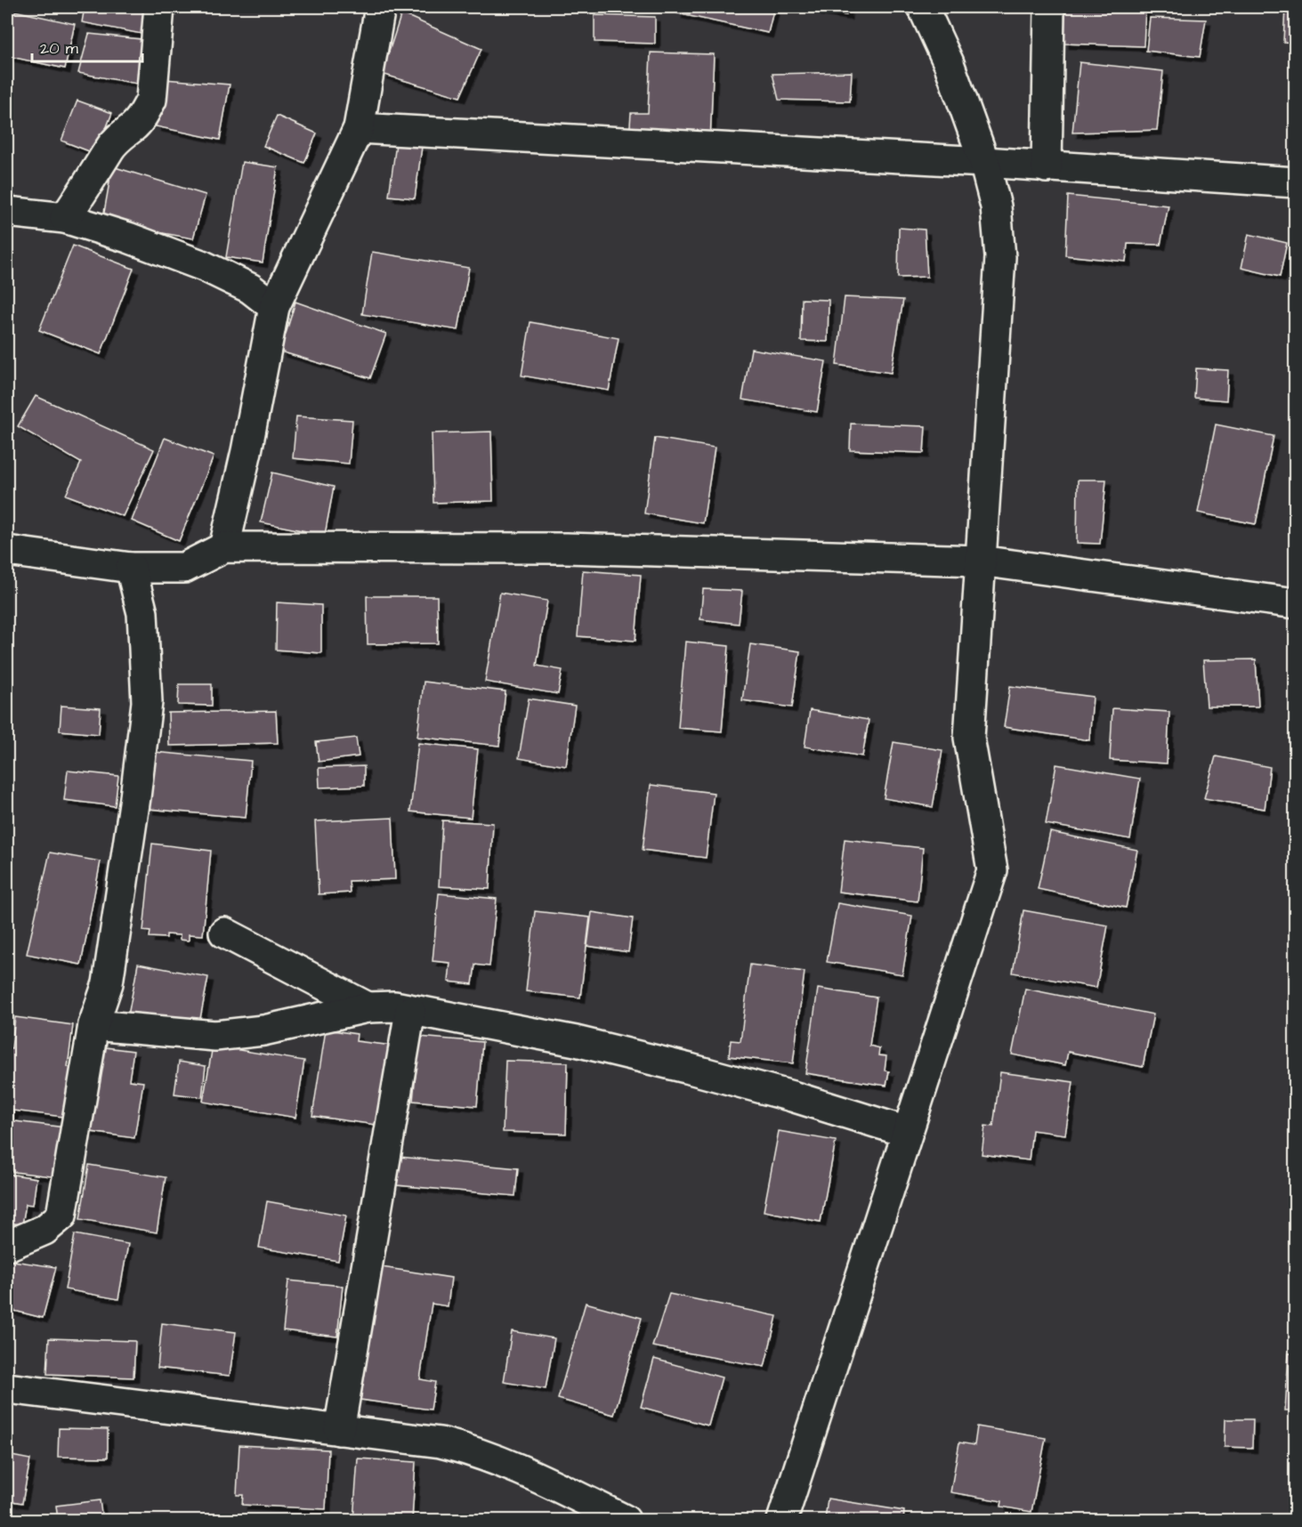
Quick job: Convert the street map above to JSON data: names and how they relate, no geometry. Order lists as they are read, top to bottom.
{
  "scale_bar": "20 m"
}
